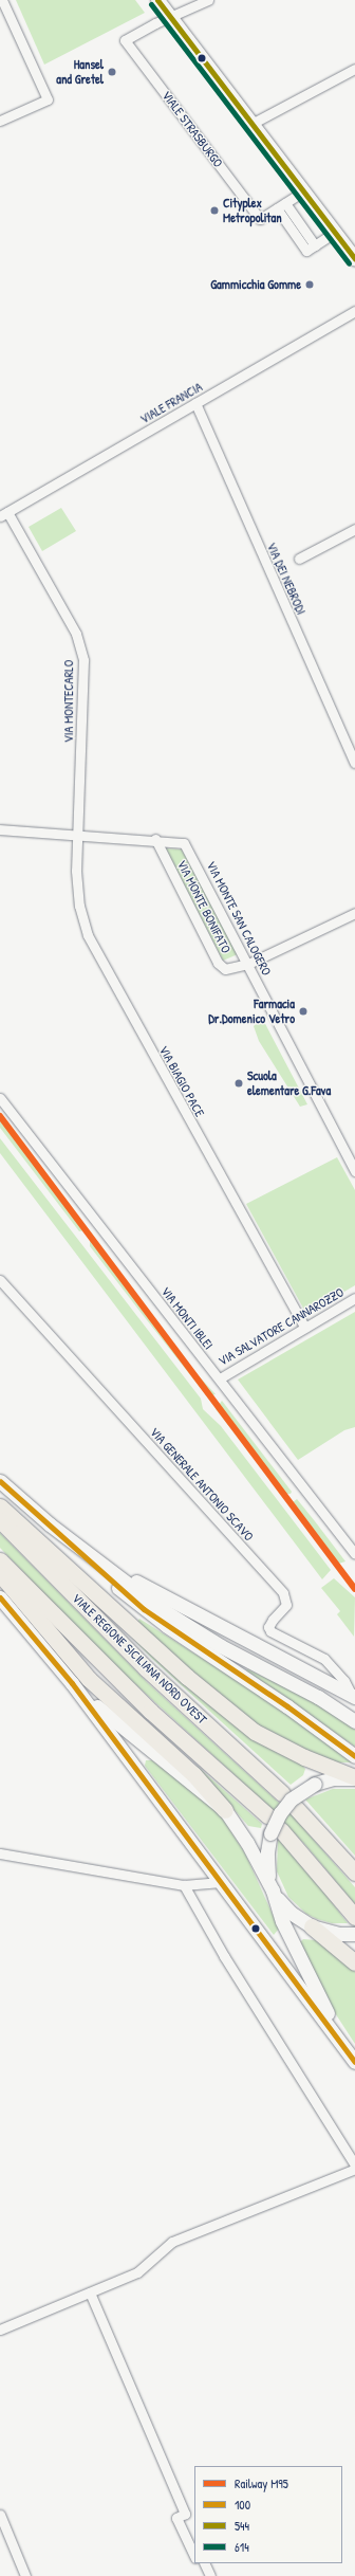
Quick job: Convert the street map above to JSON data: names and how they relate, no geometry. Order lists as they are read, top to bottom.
{
  "streets": {
    "main road": ["VIALE REGIONE SICILIANA NORD OVEST"],
    "street": [
      "VIALE STRASBURGO",
      "VIALE FRANCIA",
      "VIA DEI NEBRODI",
      "VIA MONTECARLO",
      "VIA MONTE BONIFATO",
      "VIA MONTE SAN CALOGERO",
      "VIA BIAGIO PACE",
      "VIA MONTI IBLEI",
      "VIA SALVATORE CANNAROZZO",
      "VIA GENERALE ANTONIO SCAVO"
    ]
  },
  "crossings": [
    ["VIALE FRANCIA", "VIA DEI NEBRODI"],
    ["VIALE FRANCIA", "VIA MONTECARLO"],
    ["VIA MONTECARLO", "VIA MONTE SAN CALOGERO"],
    ["VIA MONTECARLO", "VIA BIAGIO PACE"],
    ["VIA MONTE BONIFATO", "VIA MONTE SAN CALOGERO"],
    ["VIA MONTE SAN CALOGERO", "VIA BIAGIO PACE"],
    ["VIA BIAGIO PACE", "VIA SALVATORE CANNAROZZO"],
    ["VIA MONTI IBLEI", "VIA SALVATORE CANNAROZZO"]
  ],
  "places": [
    "Hansel and Gretel",
    "Cityplex Metropolitan",
    "Gammicchia Gomme",
    "Farmacia Dr.Domenico Vetro",
    "Scuola elementare G.Fava"
  ],
  "lines": [
    "transit line 544",
    "transit line 614",
    "rail line M95",
    "transit line 100"
  ],
  "legend": [
    "Railway M95",
    "100",
    "544",
    "614"
  ]
}
